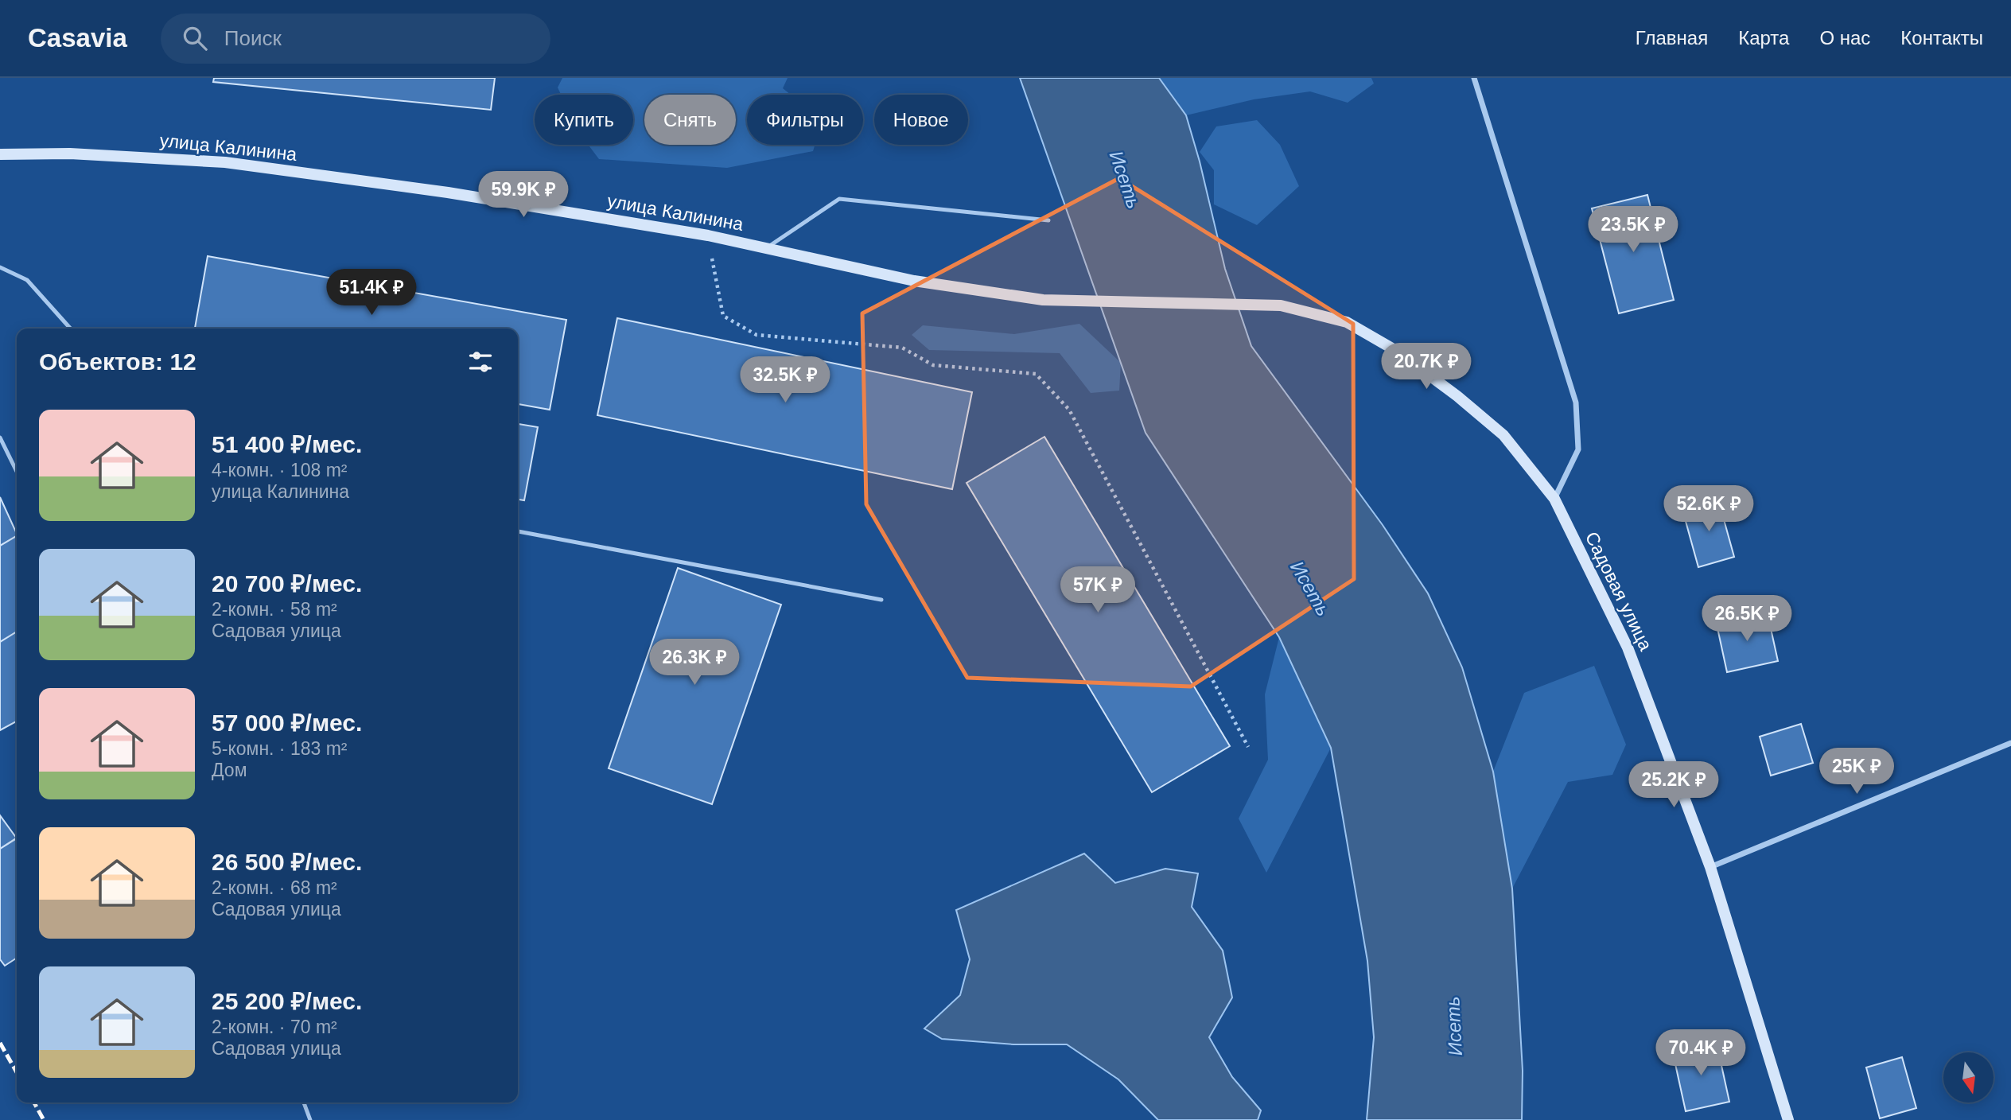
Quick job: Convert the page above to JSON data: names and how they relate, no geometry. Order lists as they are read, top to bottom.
{
  "streets": {
    "main road": ["улица Калинина", "Садовая улица"]
  },
  "crossings": [
    ["улица Калинина", "Садовая улица"]
  ],
  "water": ["Исеть"],
  "north": "bottom",
  "page": {
    "header": "Casavia",
    "search": "Поиск",
    "nav": [
      "Главная",
      "Карта",
      "О нас",
      "Контакты"
    ],
    "chip": [
      "Купить",
      "Снять",
      "Фильтры",
      "Новое"
    ],
    "price": [
      "59.9K ₽",
      "23.5K ₽",
      "51.4K ₽",
      "20.7K ₽",
      "32.5K ₽",
      "52.6K ₽",
      "57K ₽",
      "26.5K ₽",
      "26.3K ₽",
      "25K ₽",
      "25.2K ₽",
      "70.4K ₽"
    ],
    "heading": "Объектов: 12",
    "list": [
      {
        "name": "51 400 ₽/мес.",
        "note": "4-комн. · 108 m² · улица Калинина"
      },
      {
        "name": "20 700 ₽/мес.",
        "note": "2-комн. · 58 m² · Садовая улица"
      },
      {
        "name": "57 000 ₽/мес.",
        "note": "5-комн. · 183 m² · Дом"
      },
      {
        "name": "26 500 ₽/мес.",
        "note": "2-комн. · 68 m² · Садовая улица"
      },
      {
        "name": "25 200 ₽/мес.",
        "note": "2-комн. · 70 m² · Садовая улица"
      }
    ]
  }
}
